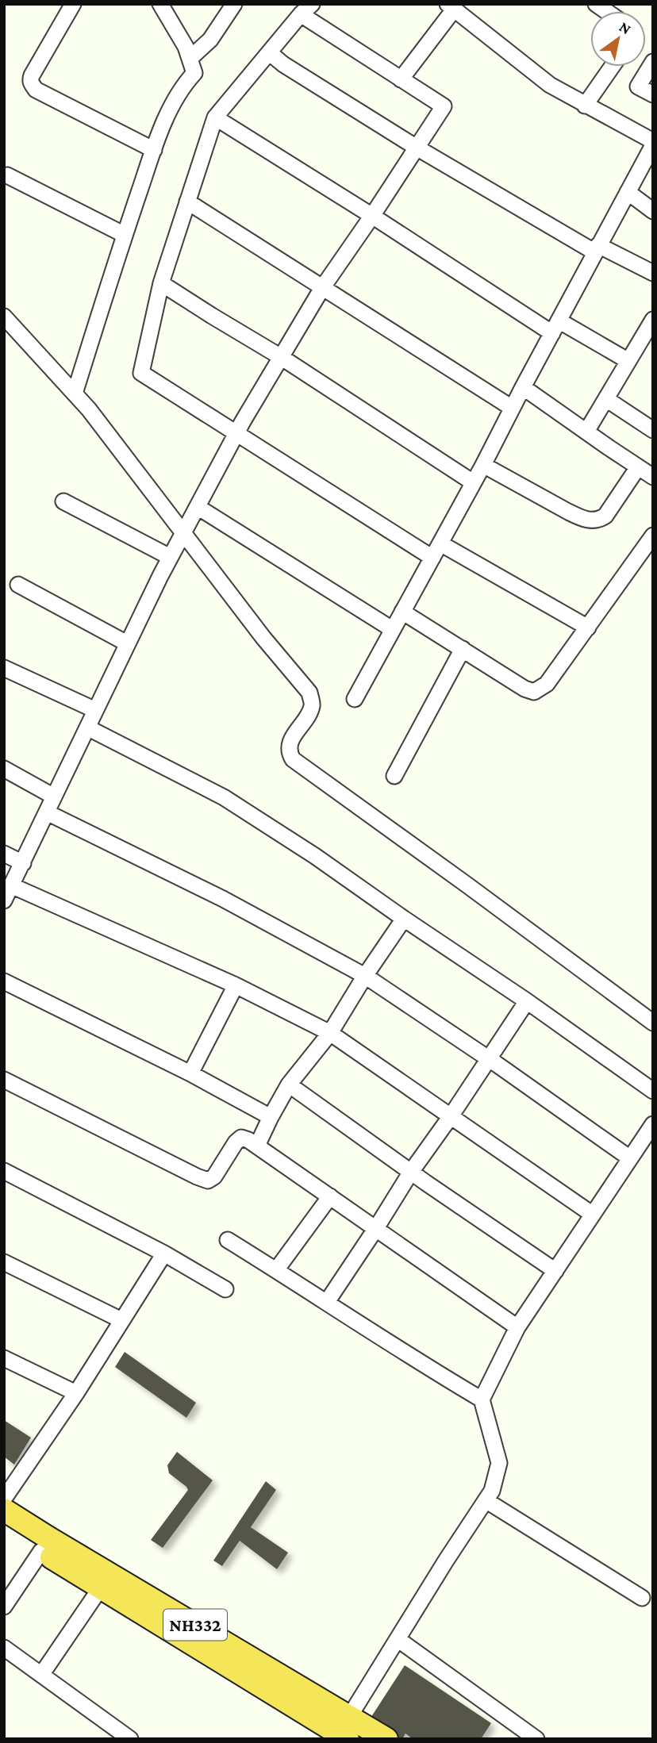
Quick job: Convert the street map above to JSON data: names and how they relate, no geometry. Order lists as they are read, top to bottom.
{
  "streets": {
    "highway": ["NH332"]
  },
  "north": "top right"
}
